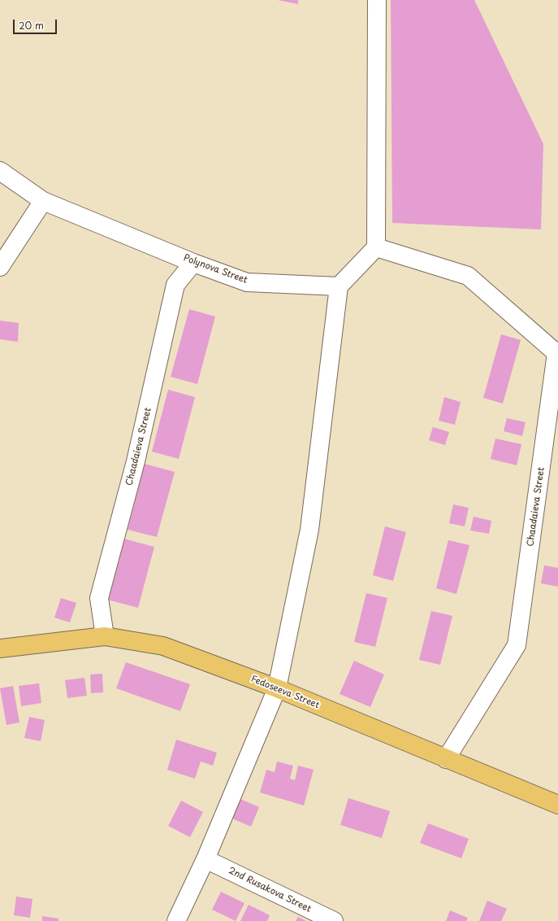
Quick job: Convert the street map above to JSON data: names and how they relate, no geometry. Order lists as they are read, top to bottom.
{
  "streets": {
    "main road": ["Fedoseeva Street"],
    "street": ["Polynova Street", "Chaadaieva Street", "2nd Rusakova Street"]
  },
  "crossings": [
    ["Polynova Street", "Chaadaieva Street"],
    ["Chaadaieva Street", "Fedoseeva Street"]
  ],
  "scale_bar": "20 m"
}
